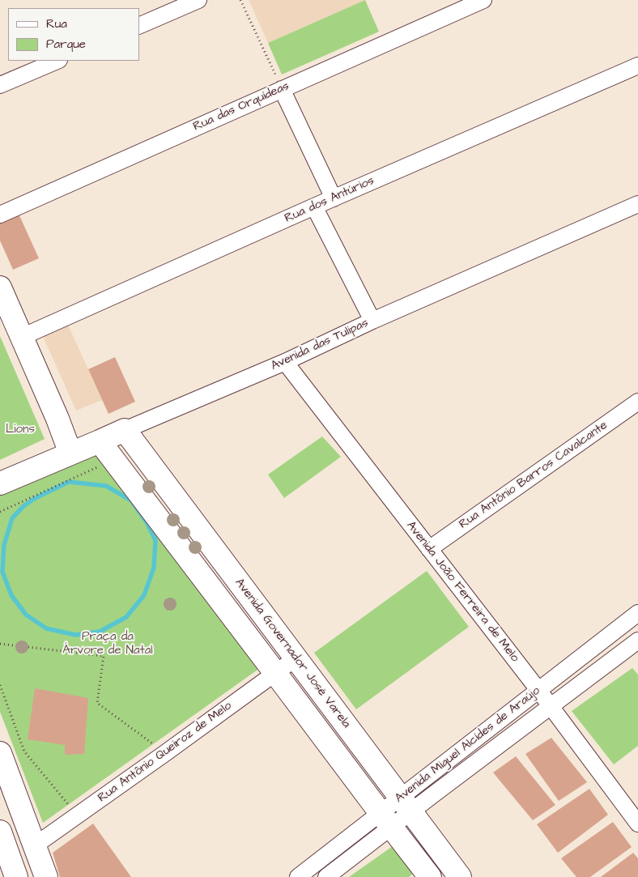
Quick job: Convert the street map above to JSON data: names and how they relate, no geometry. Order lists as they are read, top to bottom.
{
  "streets": {
    "main road": ["Avenida das Tulipas", "Avenida Governador José Varela"],
    "street": [
      "Rua das Orquídeas",
      "Rua dos Antúrios",
      "Rua Antônio Barros Cavalcante",
      "Avenida João Ferreira de Melo",
      "Avenida Miguel Alcídes de Araújo",
      "Rua Antônio Queiroz de Melo"
    ]
  },
  "crossings": [
    ["Avenida das Tulipas", "Avenida João Ferreira de Melo"],
    ["Avenida das Tulipas", "Avenida Governador José Varela"],
    ["Rua Antônio Barros Cavalcante", "Avenida João Ferreira de Melo"],
    ["Avenida João Ferreira de Melo", "Avenida Miguel Alcídes de Araújo"],
    ["Avenida Governador José Varela", "Avenida Miguel Alcídes de Araújo"],
    ["Avenida Governador José Varela", "Rua Antônio Queiroz de Melo"]
  ],
  "parks": ["Lions", "Praça da Árvore de Natal"],
  "legend": ["Rua", "Parque"]
}
